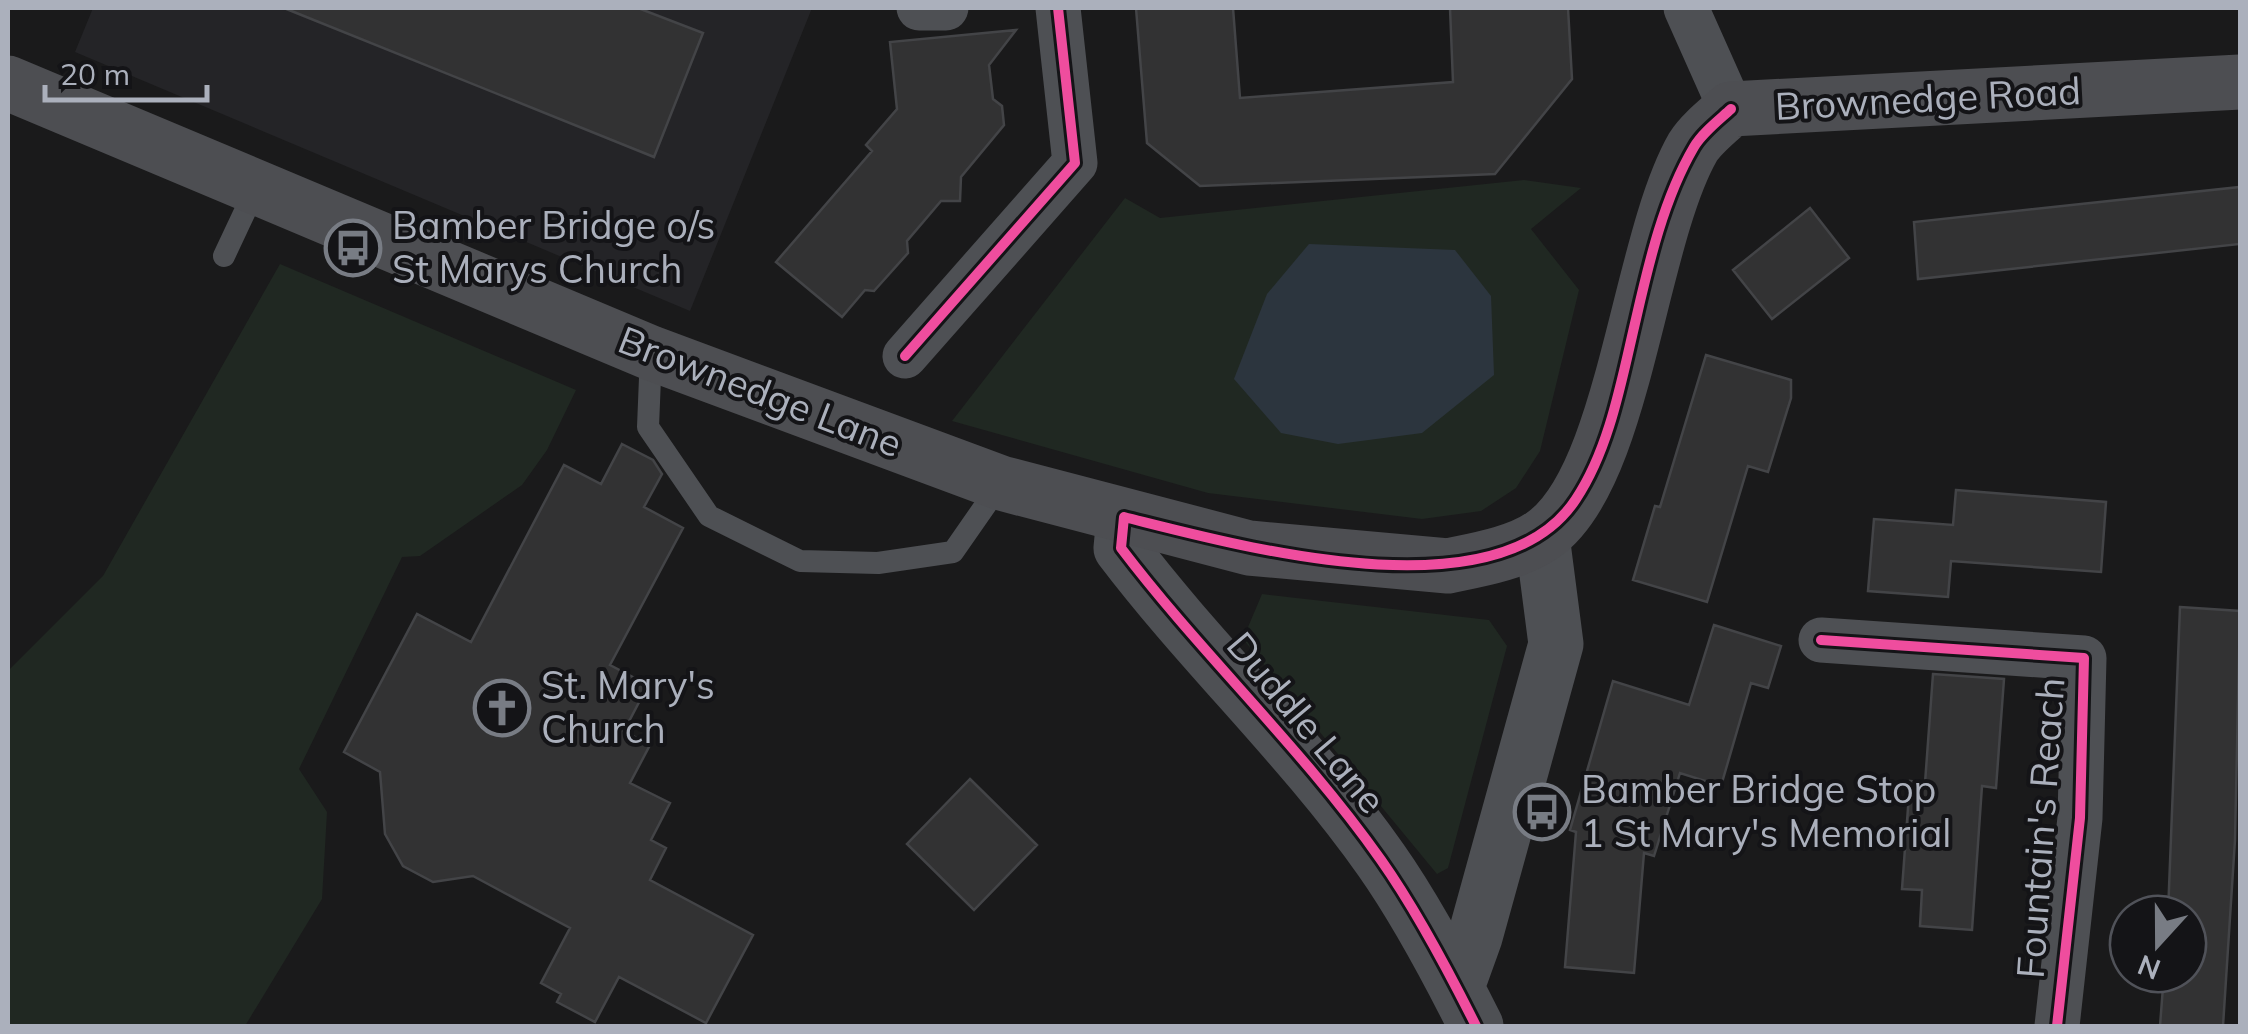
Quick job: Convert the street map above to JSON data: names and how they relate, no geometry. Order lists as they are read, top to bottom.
{
  "streets": {
    "main road": ["Brownedge Road", "Brownedge Lane"],
    "street": ["Duddle Lane", "Fountain's Reach"]
  },
  "crossings": [
    ["Brownedge Road", "Brownedge Lane"],
    ["Brownedge Road", "Duddle Lane"],
    ["Brownedge Lane", "Duddle Lane"]
  ],
  "places": {
    "bus stop": ["Bamber Bridge o/s St Marys Church", "Bamber Bridge Stop 1 St Mary's Memorial"],
    "church": ["St. Mary's Church"]
  },
  "scale_bar": "20 m",
  "north": "bottom"
}
